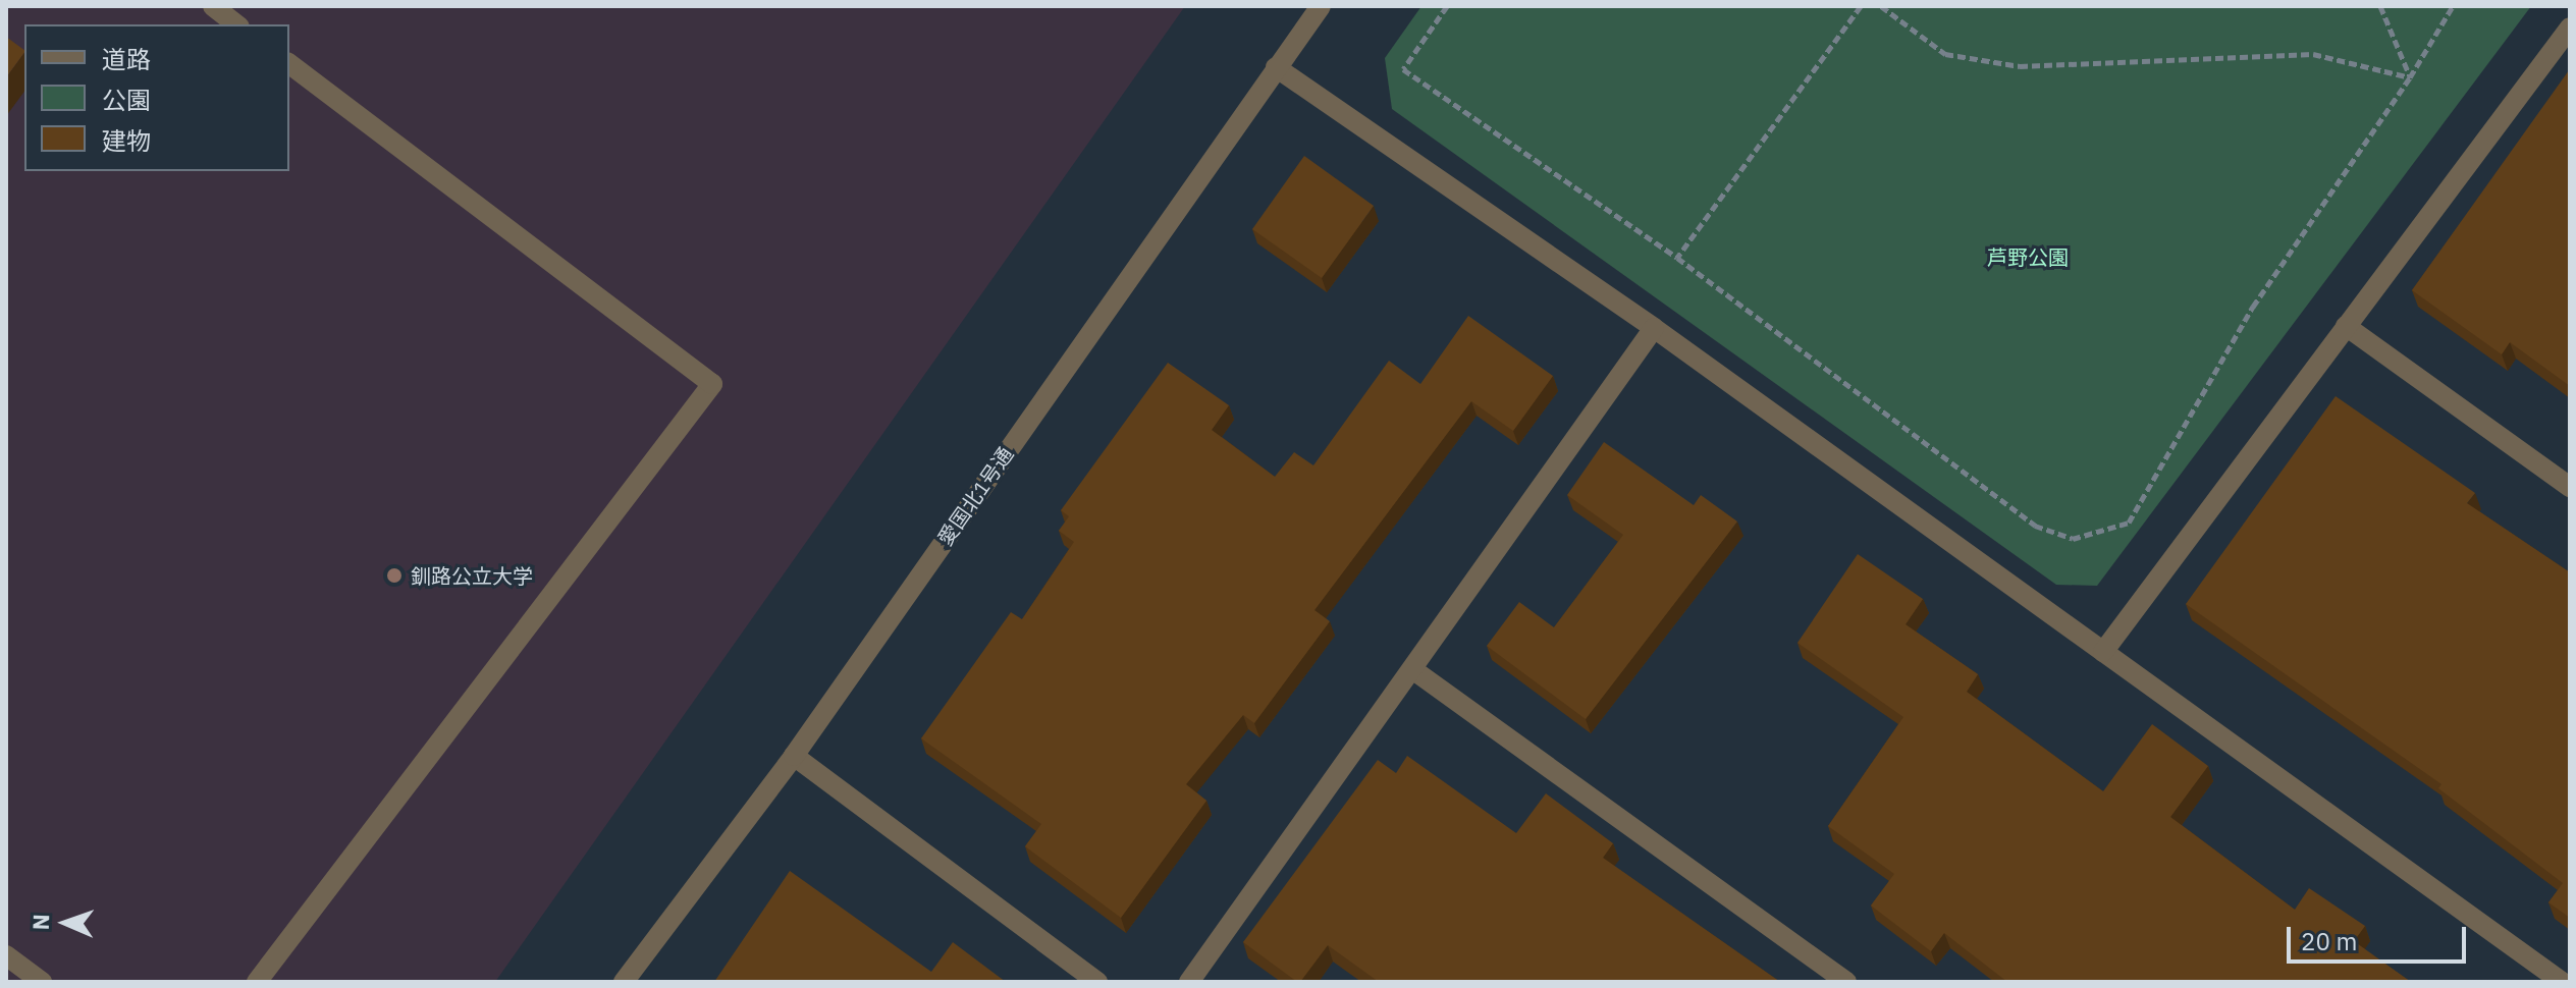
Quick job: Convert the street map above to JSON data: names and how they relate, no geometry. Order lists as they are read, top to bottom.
{
  "streets": {
    "street": ["愛国北1号通"]
  },
  "parks": ["芦野公園"],
  "places": ["釧路公立大学"],
  "legend": ["道路", "公園", "建物"],
  "scale_bar": "20 m",
  "north": "left"
}
